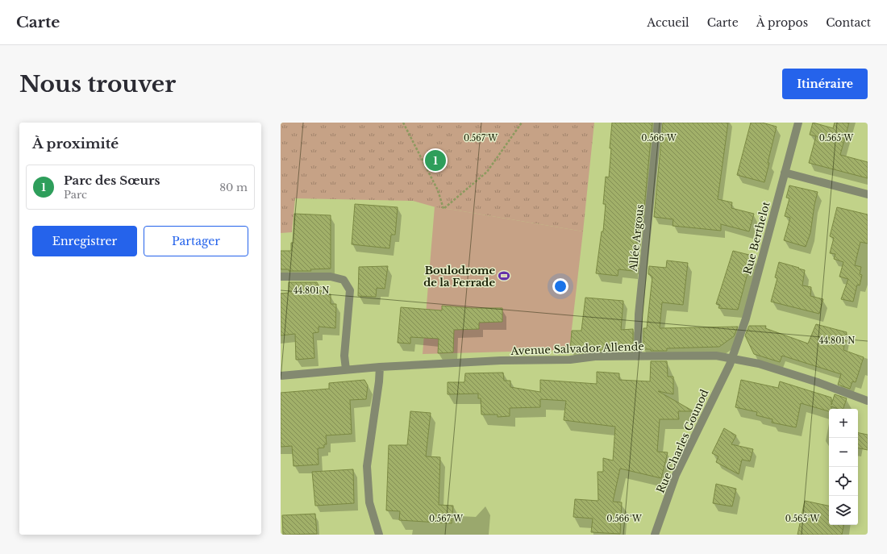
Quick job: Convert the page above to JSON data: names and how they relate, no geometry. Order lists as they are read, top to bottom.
{
  "streets": {
    "street": [
      "Allée Argous",
      "Rue Berthelot",
      "Avenue Salvador Allende",
      "Rue Charles Gounod"
    ]
  },
  "crossings": [
    ["Allée Argous", "Avenue Salvador Allende"],
    ["Rue Berthelot", "Avenue Salvador Allende"],
    ["Rue Berthelot", "Rue Charles Gounod"],
    ["Avenue Salvador Allende", "Rue Charles Gounod"]
  ],
  "places": {
    "sports": ["Boulodrome de la Ferrade"]
  },
  "page": {
    "header": "Carte",
    "nav": [
      "Accueil",
      "Carte",
      "À propos",
      "Contact"
    ],
    "buttons": [
      "Itinéraire",
      ["Enregistrer", "Partager"]
    ],
    "title": "Nous trouver",
    "heading": "À proximité",
    "pins": "1",
    "list": [
      {
        "mark": "1",
        "name": "Parc des Sœurs",
        "note": "Parc",
        "value": "80 m"
      }
    ],
    "map_buttons": ["+", "−"]
  },
  "coordinates": [
    "0.567°W",
    "0.566°W",
    "0.565°W",
    "44.801°N"
  ]
}
